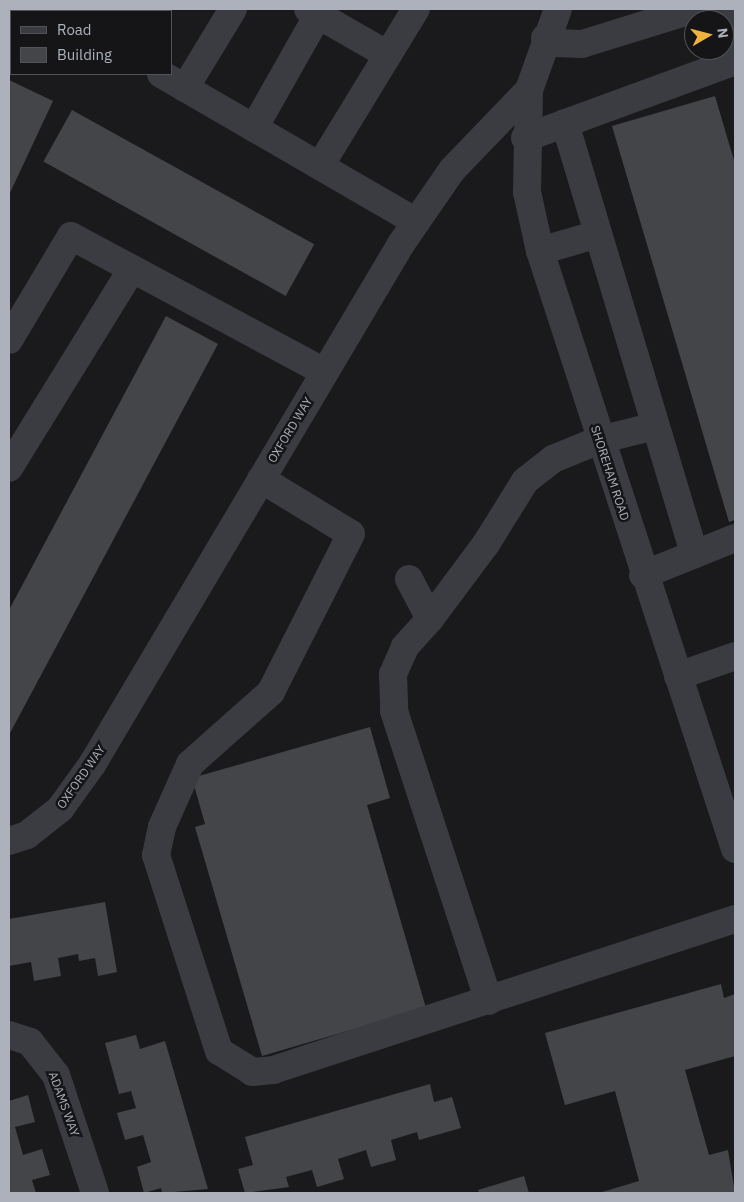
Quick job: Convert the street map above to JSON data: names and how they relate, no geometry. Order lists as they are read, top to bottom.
{
  "streets": {
    "street": ["OXFORD WAY", "SHOREHAM ROAD", "ADAMS WAY"]
  },
  "crossings": [
    ["OXFORD WAY", "SHOREHAM ROAD"]
  ],
  "legend": ["Road", "Building"],
  "north": "right"
}
